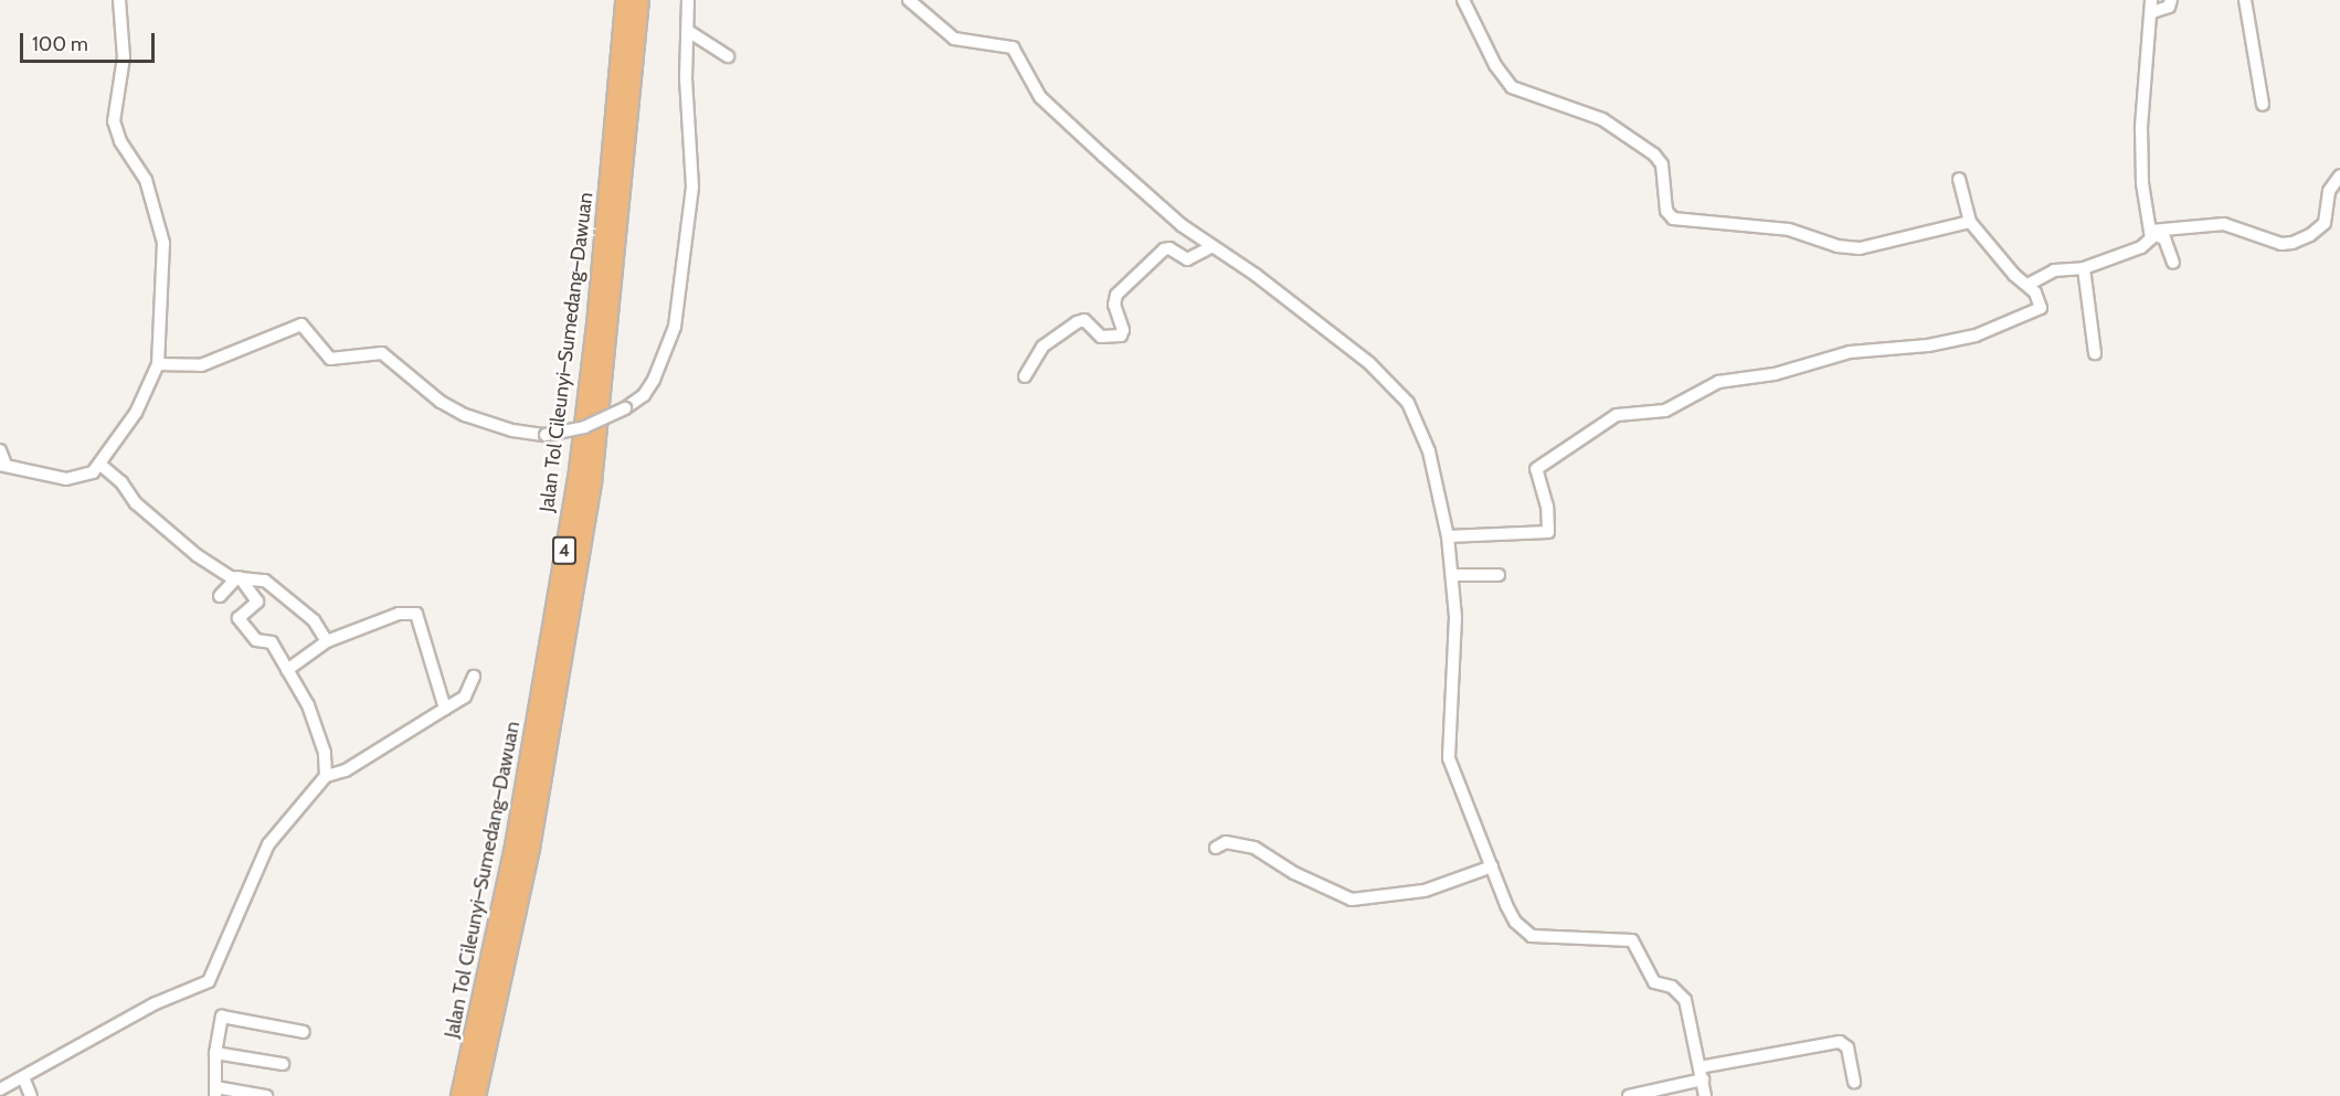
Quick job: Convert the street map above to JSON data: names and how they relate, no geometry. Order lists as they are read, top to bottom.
{
  "streets": {
    "highway": ["Jalan Tol Cileunyi–Sumedang–Dawuan", "4"]
  },
  "scale_bar": "100 m"
}
